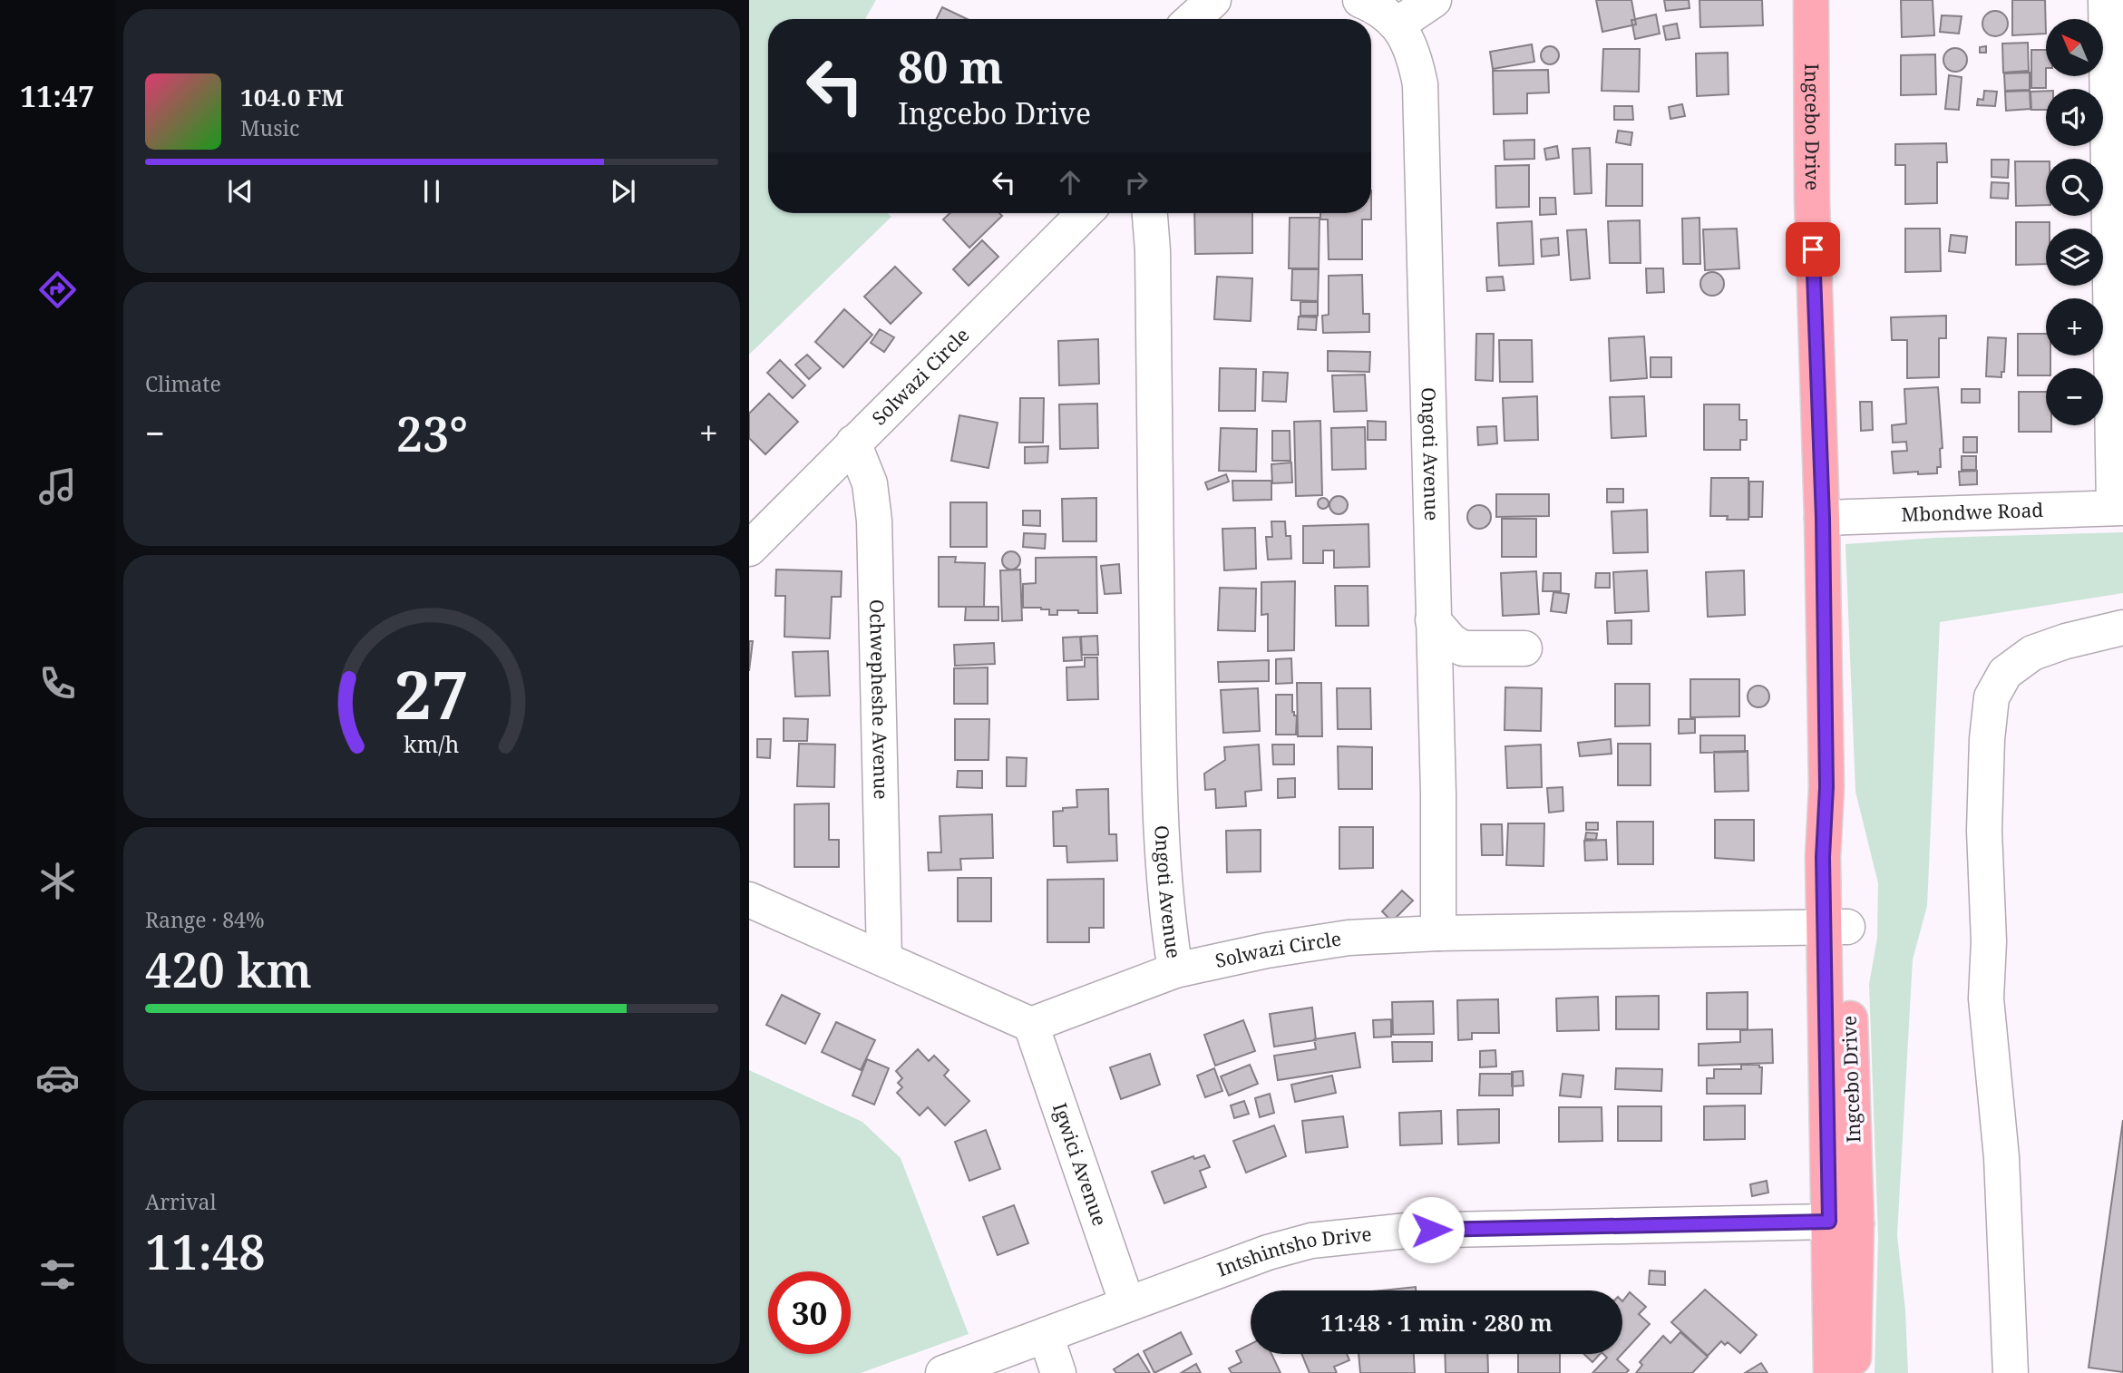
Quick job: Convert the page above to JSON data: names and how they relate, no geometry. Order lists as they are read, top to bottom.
{
  "streets": {
    "main road": ["Ingcebo Drive"],
    "street": [
      "Solwazi Circle",
      "Ongoti Avenue",
      "Mbondwe Road",
      "Ochwepheshe Avenue",
      "Igwici Avenue",
      "Intshintsho Drive"
    ]
  },
  "crossings": [
    ["Ingcebo Drive", "Solwazi Circle"],
    ["Ingcebo Drive", "Mbondwe Road"],
    ["Ingcebo Drive", "Intshintsho Drive"],
    ["Solwazi Circle", "Ongoti Avenue"],
    ["Solwazi Circle", "Ochwepheshe Avenue"],
    ["Solwazi Circle", "Igwici Avenue"],
    ["Igwici Avenue", "Intshintsho Drive"]
  ],
  "north": "top left",
  "page": {
    "tabs": "11:47",
    "map_buttons": ["+", "−"],
    "turn": ["80 m", "Ingcebo Drive"],
    "song": ["104.0 FM", "Music"],
    "tile": [
      "Climate",
      ["Range · 84%", "420 km"],
      ["Arrival", "11:48"]
    ],
    "heat": ["−", "23°", "+"],
    "limit": "30",
    "trip": "11:48 · 1 min · 280 m",
    "gauge": ["27", "km/h"]
  }
}
